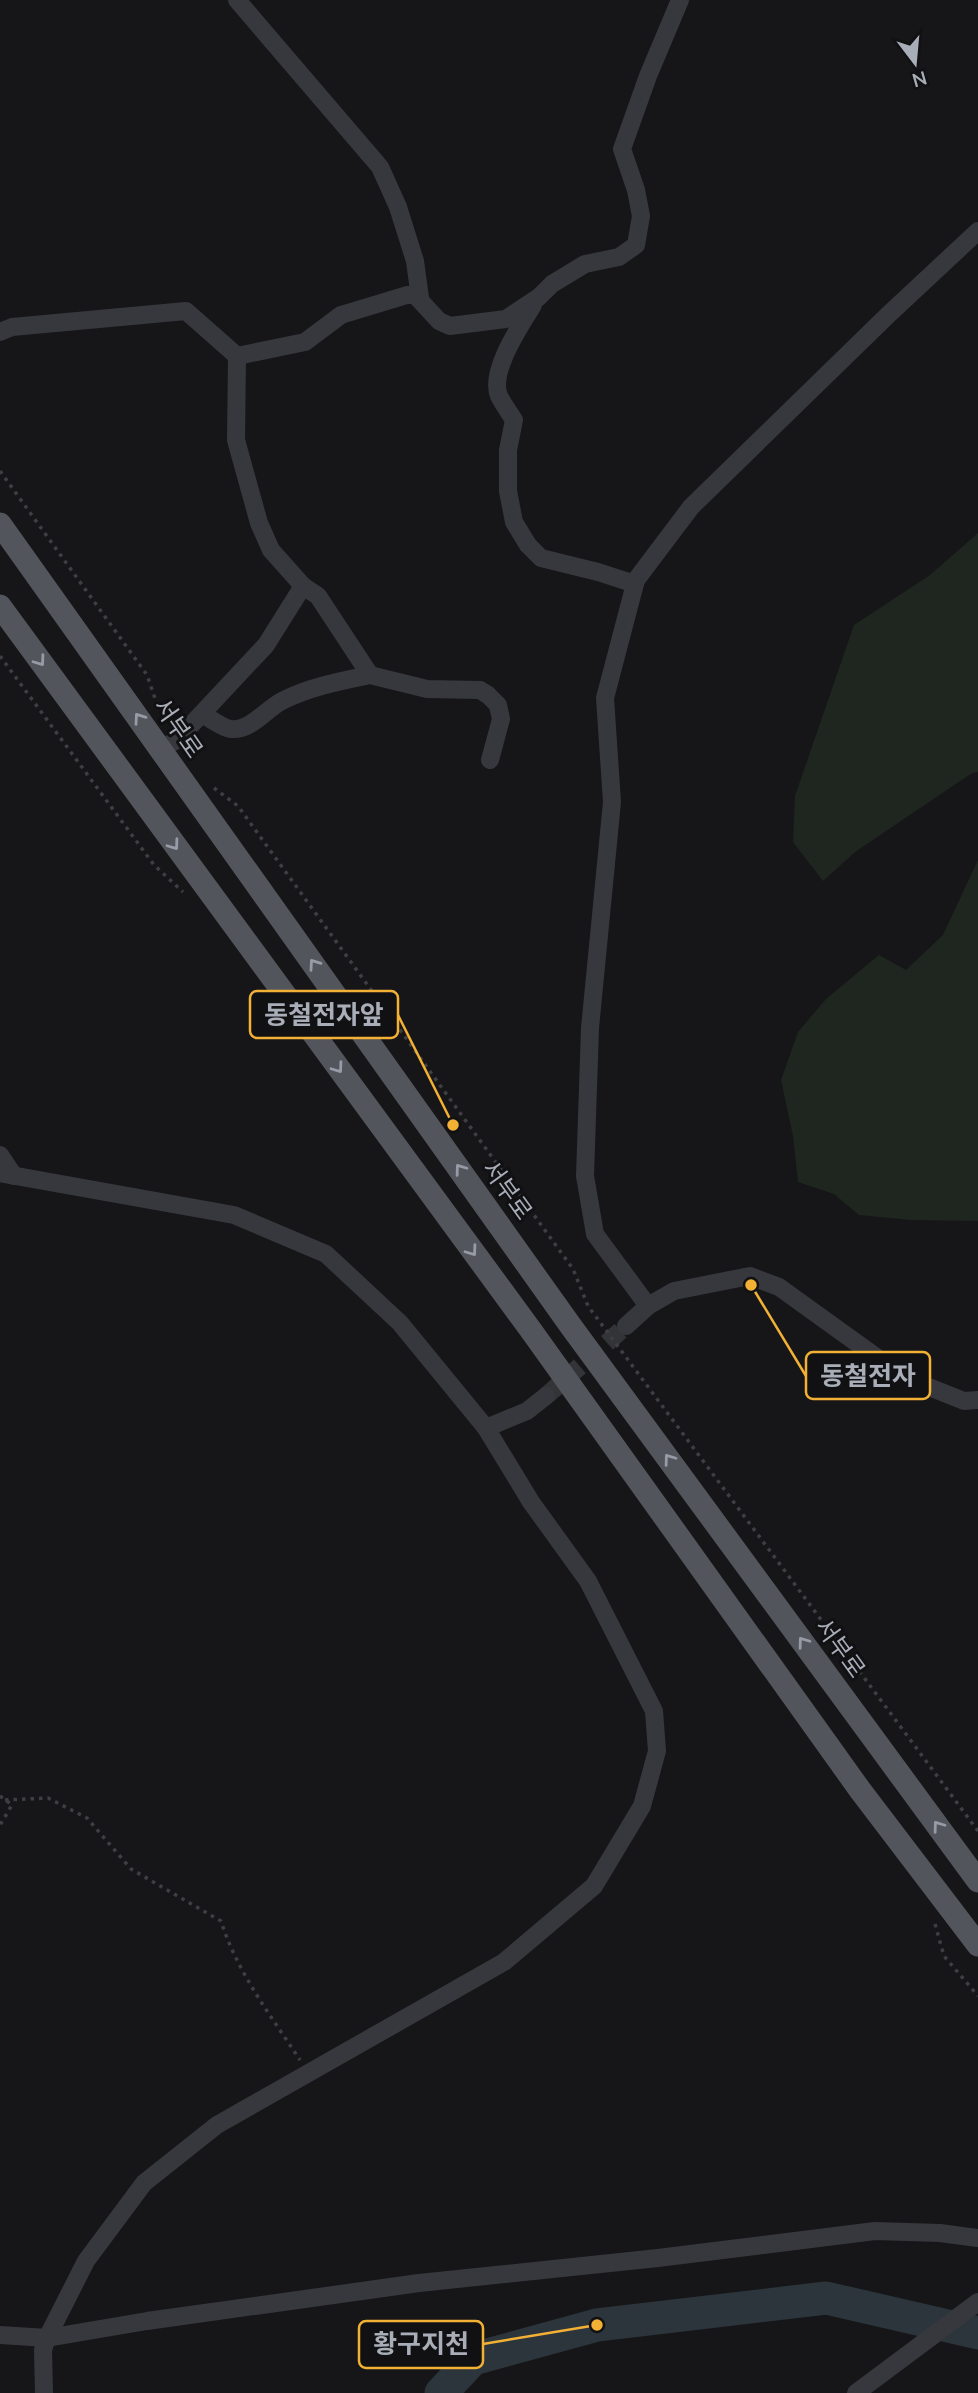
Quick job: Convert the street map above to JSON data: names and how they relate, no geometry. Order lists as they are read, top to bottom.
{
  "streets": {
    "main road": ["서부로"]
  },
  "places": ["동철전자앞", "동철전자", "황구지천"],
  "north": "bottom"
}
